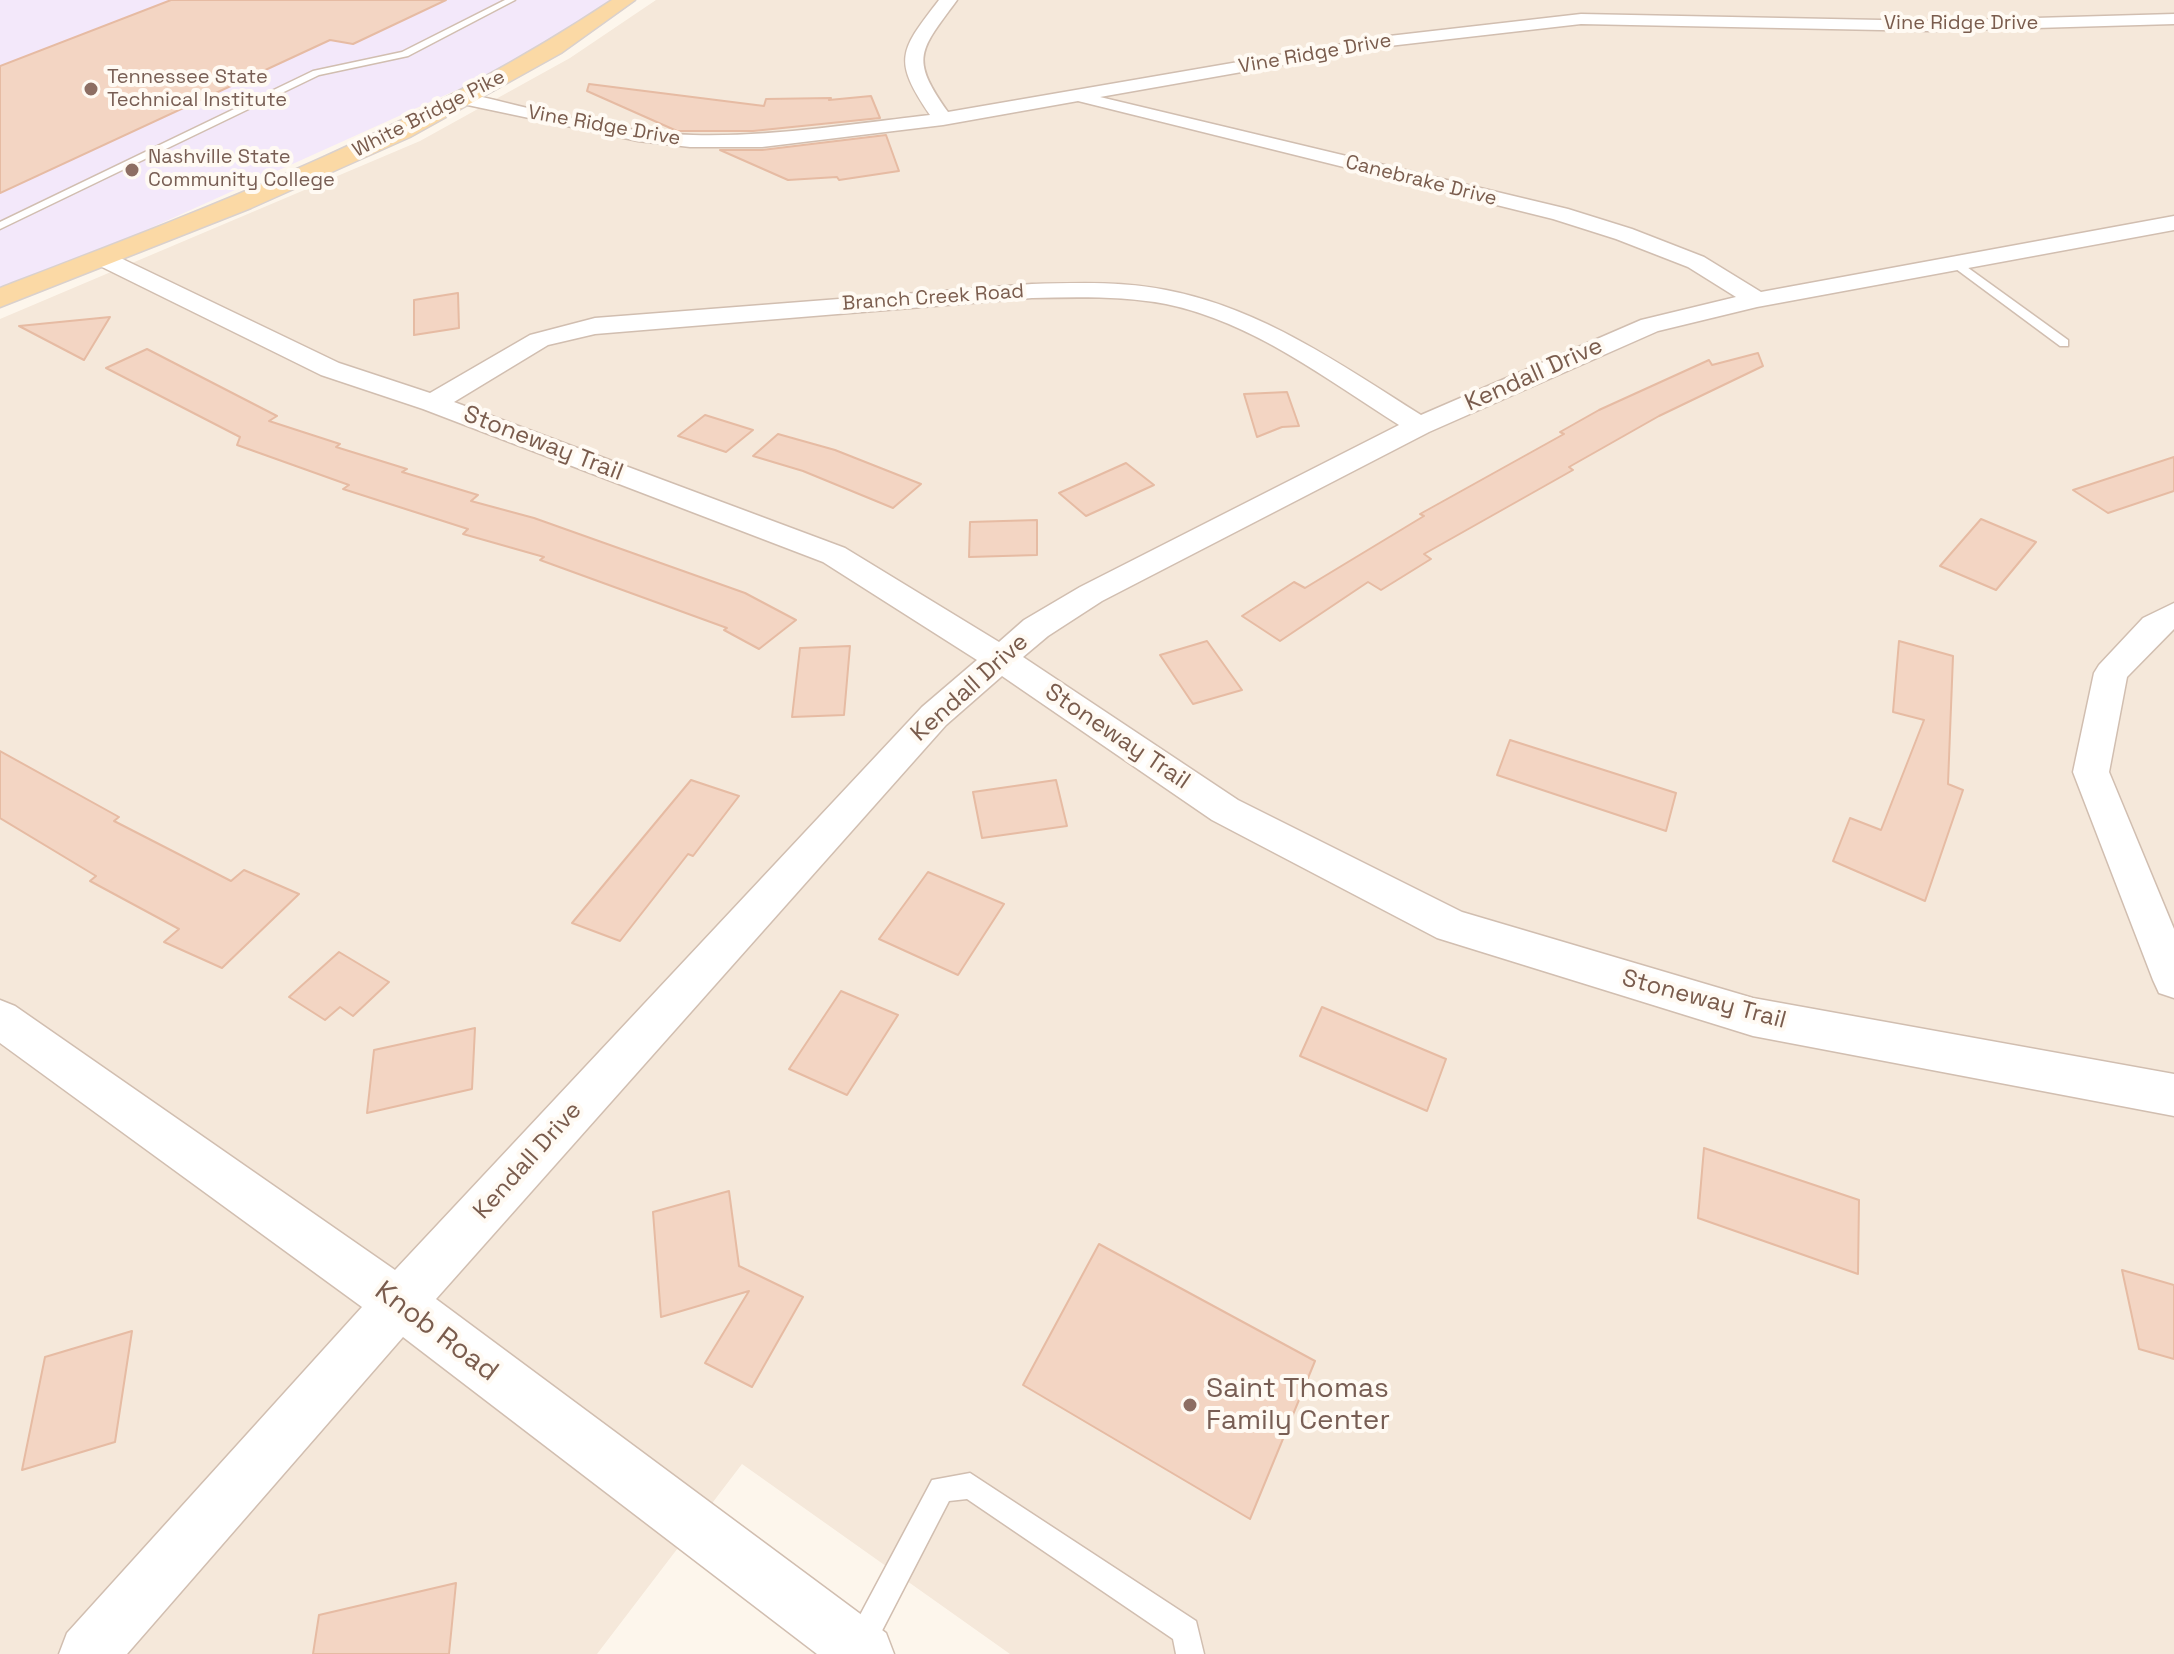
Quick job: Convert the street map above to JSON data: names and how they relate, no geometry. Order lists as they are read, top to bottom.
{
  "streets": {
    "main road": ["White Bridge Pike"],
    "street": [
      "Vine Ridge Drive",
      "Canebrake Drive",
      "Branch Creek Road",
      "Kendall Drive",
      "Stoneway Trail",
      "Knob Road"
    ]
  },
  "crossings": [
    ["Vine Ridge Drive", "White Bridge Pike"],
    ["Vine Ridge Drive", "Canebrake Drive"],
    ["White Bridge Pike", "Stoneway Trail"],
    ["Canebrake Drive", "Kendall Drive"],
    ["Branch Creek Road", "Kendall Drive"],
    ["Branch Creek Road", "Stoneway Trail"],
    ["Kendall Drive", "Stoneway Trail"],
    ["Kendall Drive", "Knob Road"]
  ],
  "places": ["Tennessee State Technical Institute", "Nashville State Community College", "Saint Thomas Family Center"]
}
